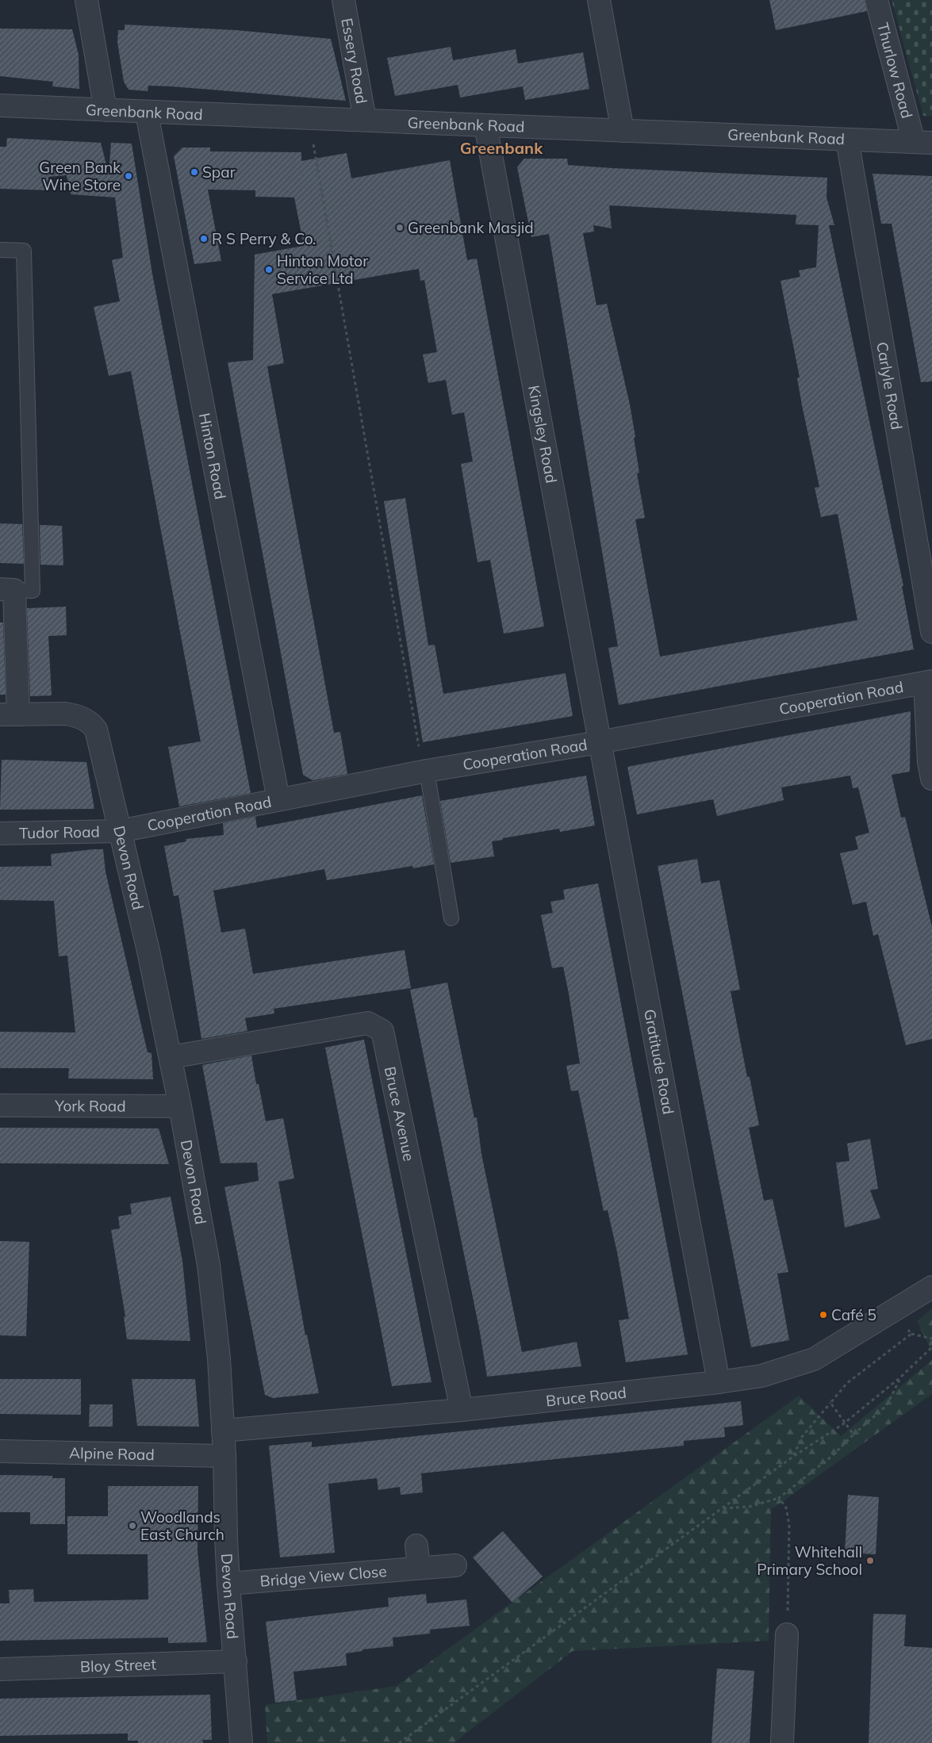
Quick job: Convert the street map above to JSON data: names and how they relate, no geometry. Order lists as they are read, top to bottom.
{
  "streets": {
    "street": [
      "Essery Road",
      "Thurlow Road",
      "Greenbank Road",
      "Carlyle Road",
      "Kingsley Road",
      "Hinton Road",
      "Cooperation Road",
      "Tudor Road",
      "Devon Road",
      "Gratitude Road",
      "York Road",
      "Bruce Avenue",
      "Bruce Road",
      "Alpine Road",
      "Bridge View Close",
      "Bloy Street"
    ]
  },
  "crossings": [
    ["Essery Road", "Greenbank Road"],
    ["Thurlow Road", "Greenbank Road"],
    ["Greenbank Road", "Carlyle Road"],
    ["Greenbank Road", "Kingsley Road"],
    ["Greenbank Road", "Hinton Road"],
    ["Kingsley Road", "Cooperation Road"],
    ["Kingsley Road", "Gratitude Road"],
    ["Hinton Road", "Cooperation Road"],
    ["Cooperation Road", "Tudor Road"],
    ["Cooperation Road", "Devon Road"],
    ["Cooperation Road", "Gratitude Road"],
    ["Tudor Road", "Devon Road"],
    ["Devon Road", "York Road"],
    ["Devon Road", "Bruce Avenue"],
    ["Devon Road", "Bruce Road"],
    ["Devon Road", "Alpine Road"],
    ["Devon Road", "Bridge View Close"],
    ["Devon Road", "Bloy Street"],
    ["Gratitude Road", "Bruce Road"],
    ["Bruce Avenue", "Bruce Road"]
  ],
  "districts": ["Greenbank"],
  "places": [
    "Spar",
    "Green Bank Wine Store",
    "Greenbank Masjid",
    "R S Perry & Co.",
    "Hinton Motor Service Ltd",
    "Café 5",
    "Woodlands East Church",
    "Whitehall Primary School"
  ]
}
